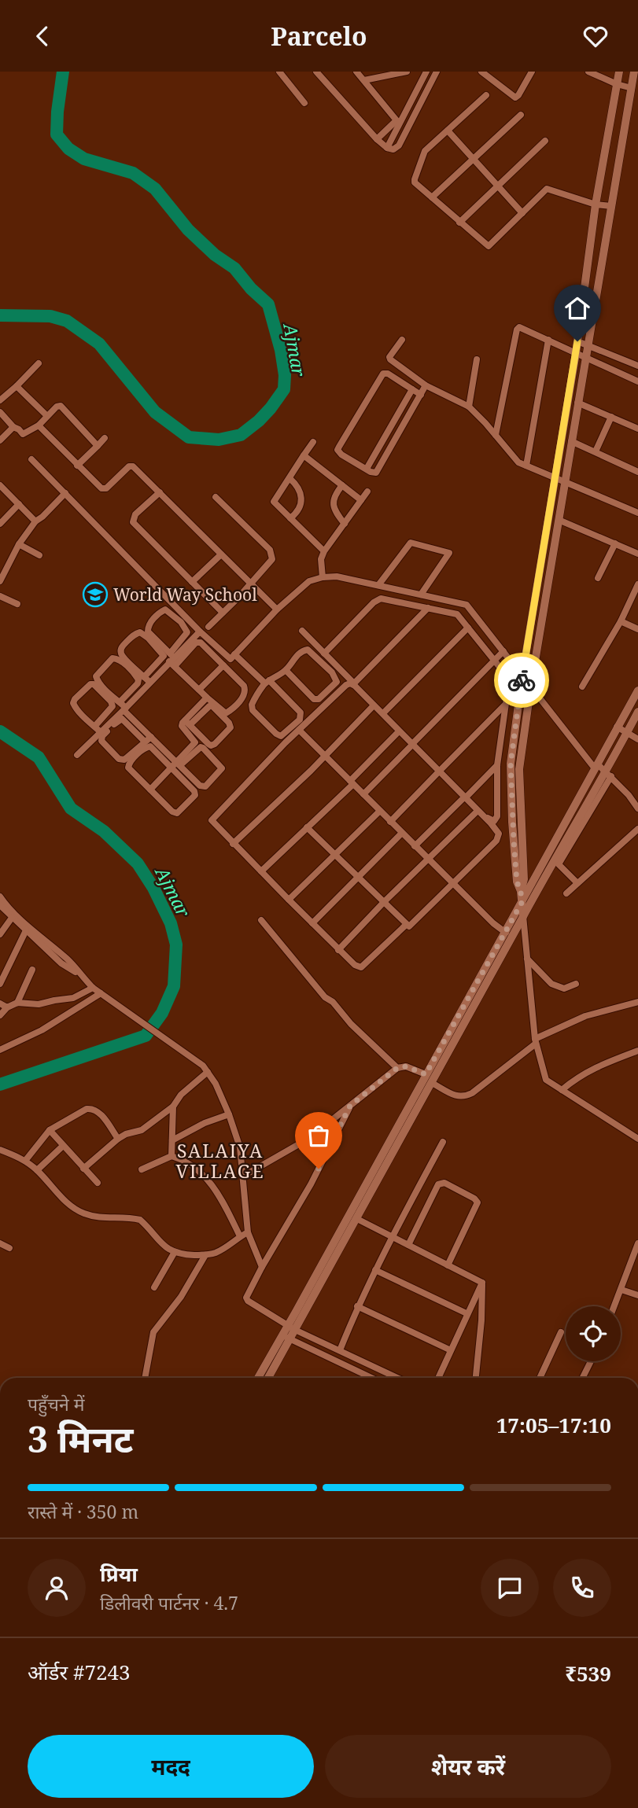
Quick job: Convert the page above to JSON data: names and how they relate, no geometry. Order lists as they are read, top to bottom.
{
  "districts": ["SALAIYA VILLAGE"],
  "water": ["Ajmar"],
  "places": {
    "school or university": ["World Way School"]
  },
  "page": {
    "header": "Parcelo",
    "heading": ["3 मिनट", "पहुँचने में", "17:05–17:10"],
    "panel": [
      "प्रिया",
      "डिलीवरी पार्टनर · 4.7",
      "ऑर्डर #7243",
      "₹539"
    ],
    "bar": "रास्ते में · 350 m",
    "buttons": ["मदद", "शेयर करें"]
  }
}
